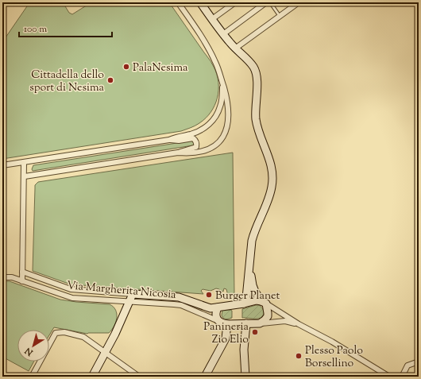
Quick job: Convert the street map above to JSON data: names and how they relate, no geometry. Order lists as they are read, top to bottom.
{
  "streets": {
    "main road": ["Via Margherita Nicosia"]
  },
  "places": [
    "PalaNesima",
    "Cittadella dello sport di Nesima",
    "Burger Planet",
    "Panineria Zio Elio",
    "Plesso Paolo Borsellino"
  ],
  "scale_bar": "100 m",
  "north": "bottom left"
}
